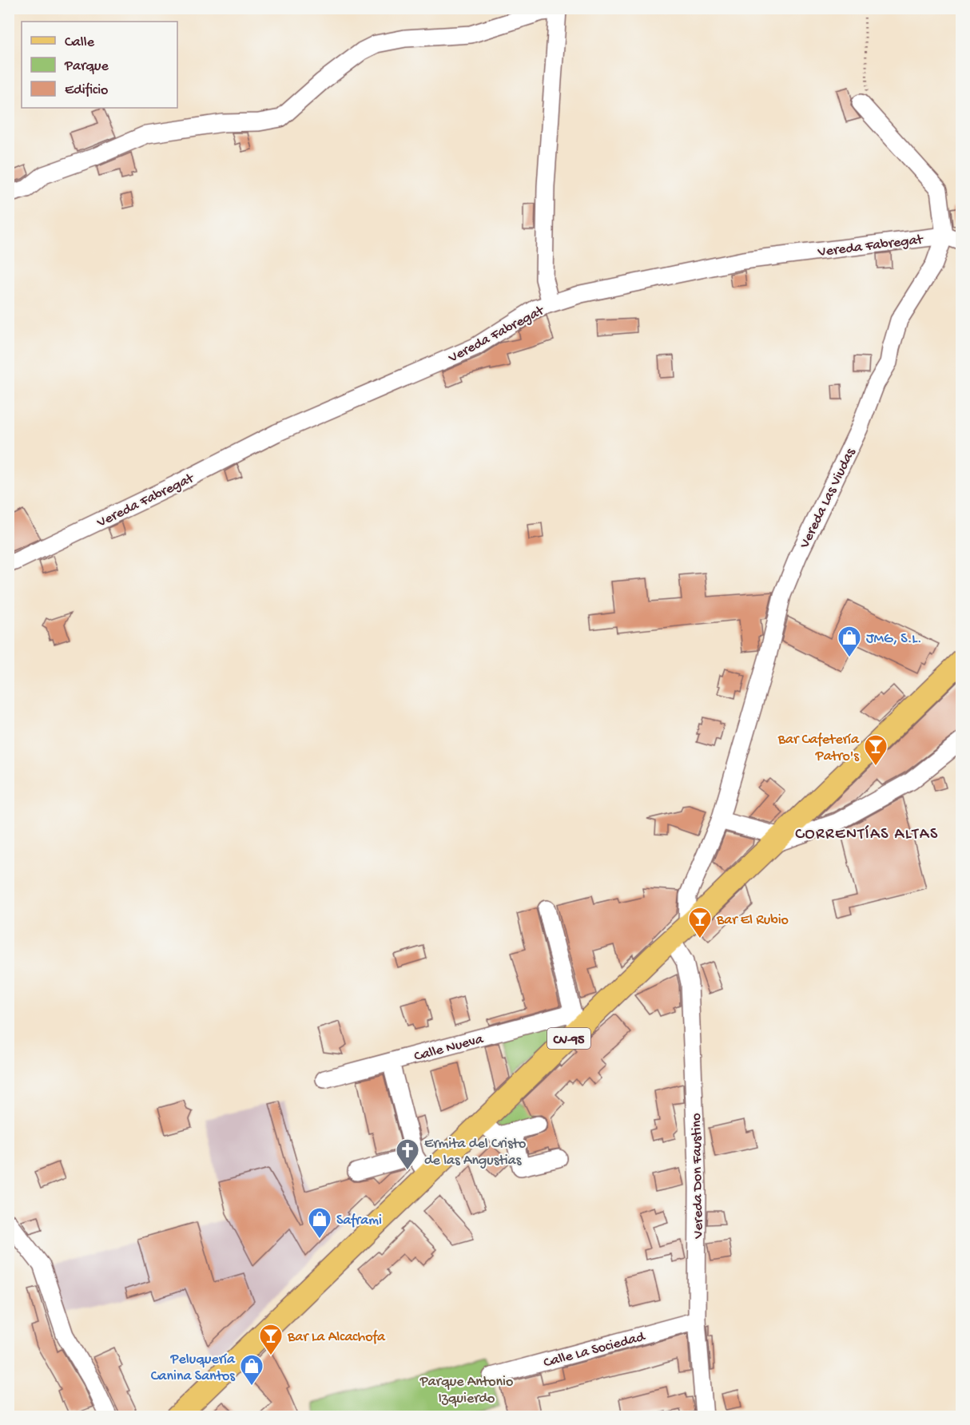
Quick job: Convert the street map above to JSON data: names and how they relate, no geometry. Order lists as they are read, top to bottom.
{
  "streets": {
    "main road": ["CV-95"],
    "street": [
      "Vereda Fabregat",
      "Vereda Las Viudas",
      "Calle Nueva",
      "Vereda Don Faustino",
      "Calle La Sociedad"
    ]
  },
  "crossings": [
    ["Vereda Fabregat", "Vereda Las Viudas"],
    ["Vereda Las Viudas", "CV-95"],
    ["Vereda Las Viudas", "Vereda Don Faustino"],
    ["CV-95", "Calle Nueva"],
    ["CV-95", "Vereda Don Faustino"],
    ["Vereda Don Faustino", "Calle La Sociedad"]
  ],
  "districts": ["CORRENTÍAS ALTAS"],
  "parks": ["Parque Antonio Izquierdo"],
  "places": {
    "shop": ["JMG, S.L.", "Saframi", "Peluquería Canina Santos"],
    "bar": ["Bar Cafetería Patro's", "Bar El Rubio", "Bar La Alcachofa"],
    "church": ["Ermita del Cristo de las Angustias"]
  },
  "legend": ["Calle", "Parque", "Edificio"]
}
